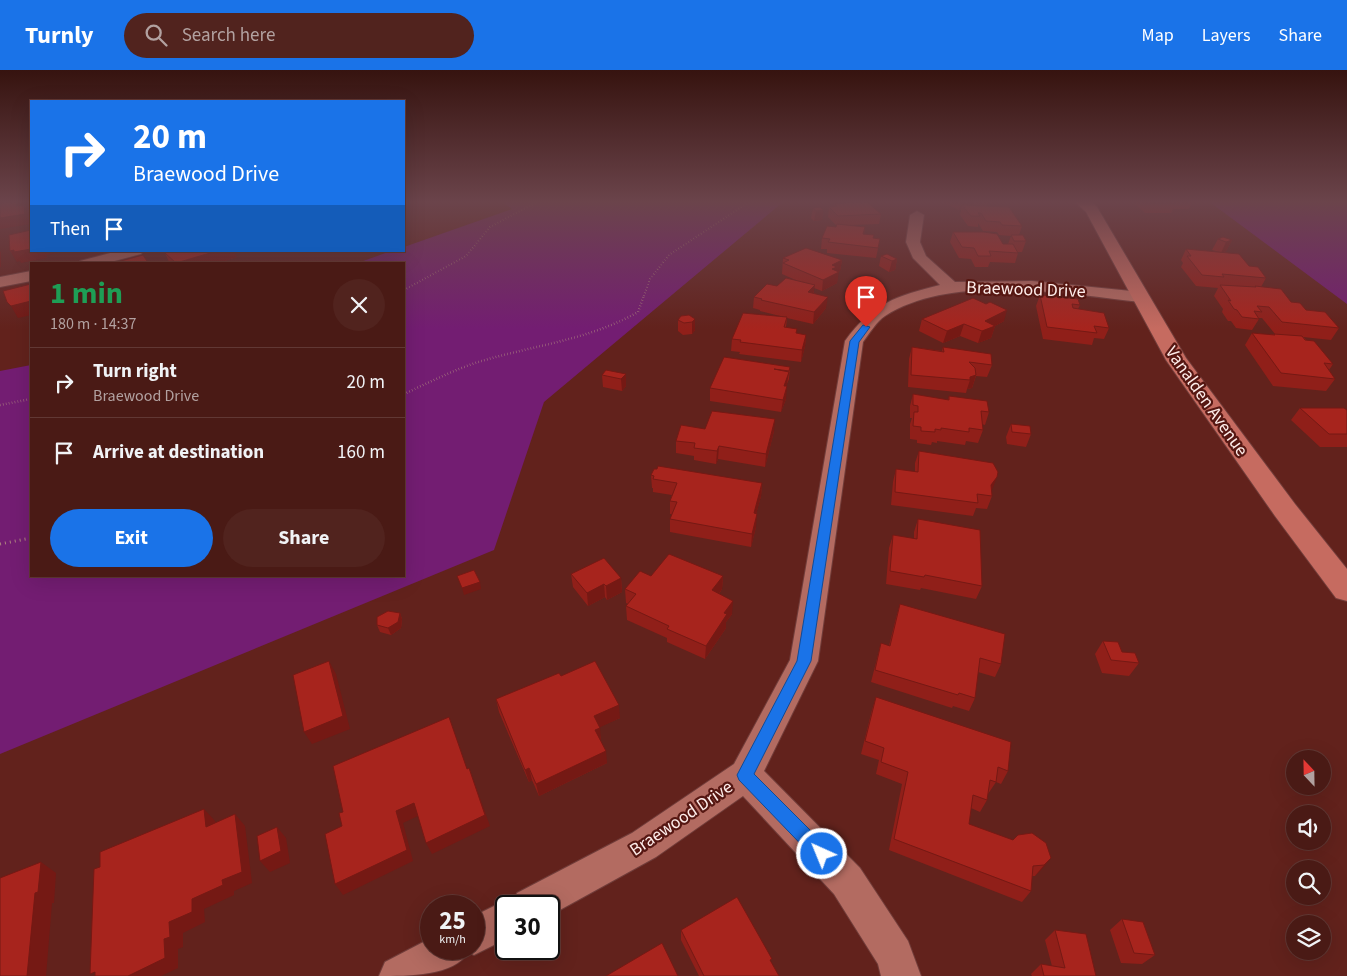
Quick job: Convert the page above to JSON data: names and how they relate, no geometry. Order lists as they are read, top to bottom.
{
  "streets": {
    "main road": ["Vanalden Avenue"],
    "street": ["Braewood Drive"]
  },
  "crossings": [
    ["Braewood Drive", "Vanalden Avenue"]
  ],
  "north": "top",
  "page": {
    "header": "Turnly",
    "search": "Search here",
    "nav": ["Map", "Layers", "Share"],
    "turn": ["20 m", "Braewood Drive"],
    "then": "Then",
    "heading": ["1 min", "180 m · 14:37"],
    "list": [
      {
        "name": "Turn right",
        "note": "Braewood Drive",
        "value": "20 m"
      },
      {
        "name": "Arrive at destination",
        "value": "160 m"
      }
    ],
    "buttons": ["Exit", "Share"],
    "speed": "25 km/h",
    "limit": "30"
  }
}
